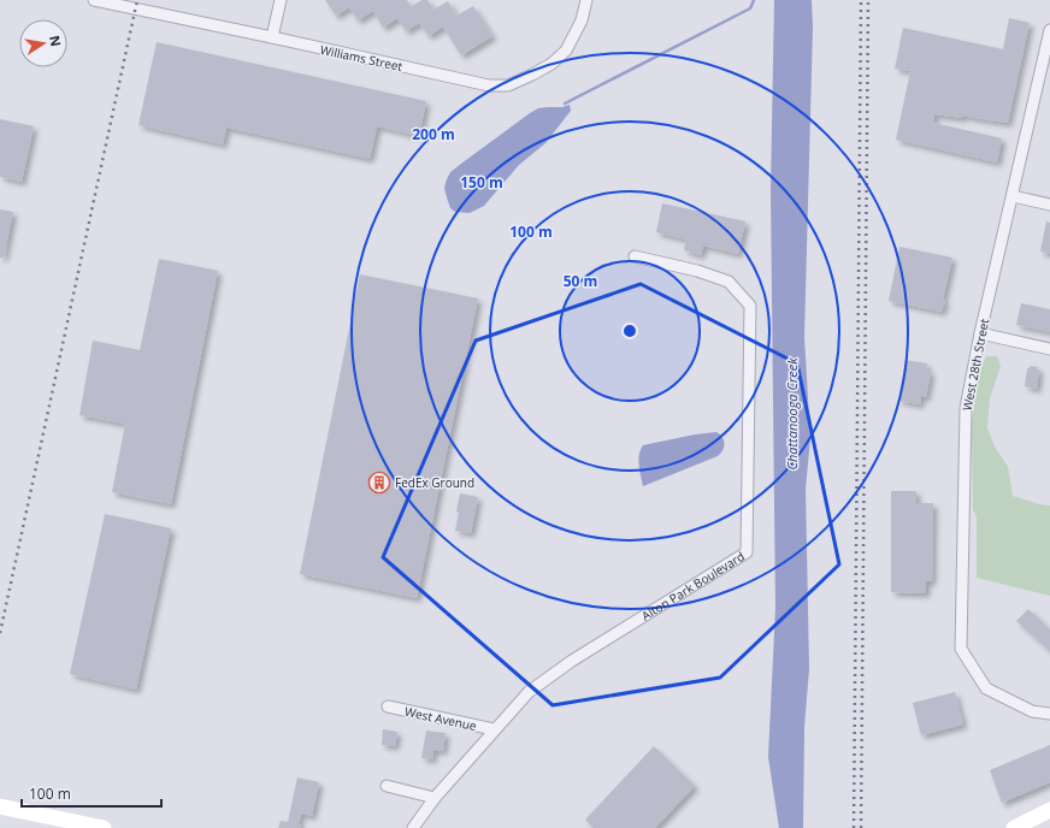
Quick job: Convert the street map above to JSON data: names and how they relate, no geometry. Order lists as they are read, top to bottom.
{
  "streets": {
    "street": [
      "Williams Street",
      "West 28th Street",
      "Alton Park Boulevard",
      "West Avenue"
    ]
  },
  "crossings": [
    ["Alton Park Boulevard", "West Avenue"]
  ],
  "water": ["Chattanooga Creek"],
  "places": {
    "building": ["FedEx Ground"]
  },
  "scale_bar": "100 m",
  "north": "right",
  "rings": [
    "200 m",
    "150 m",
    "100 m",
    "50 m"
  ]
}
